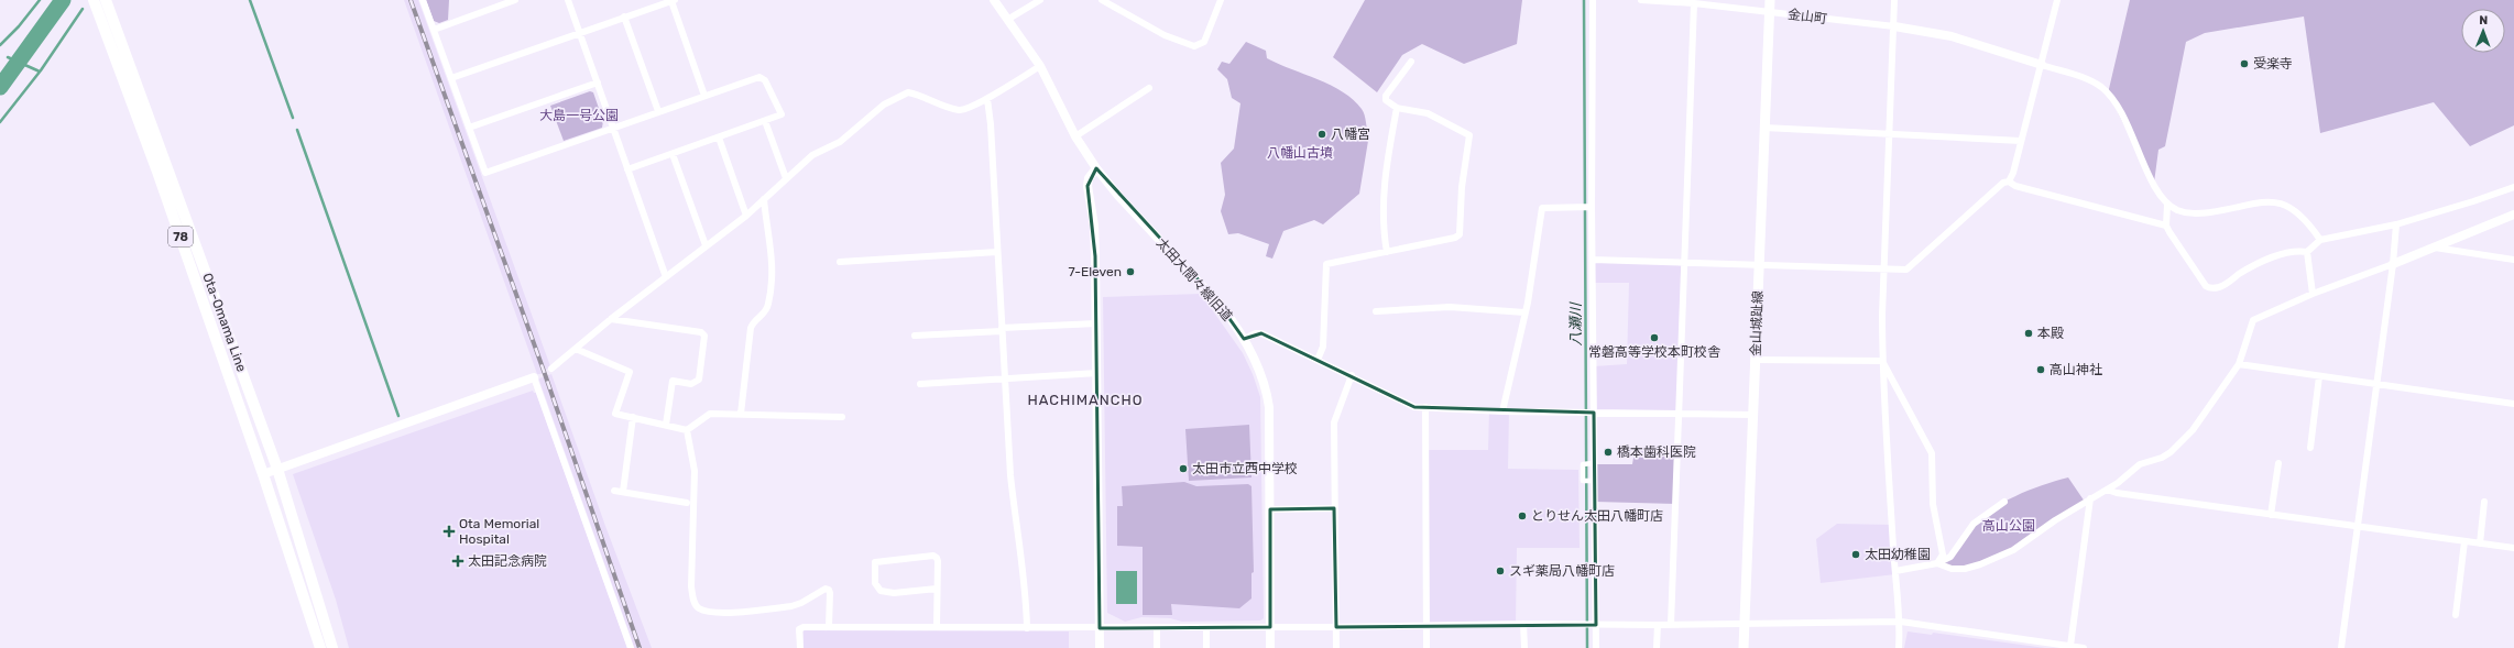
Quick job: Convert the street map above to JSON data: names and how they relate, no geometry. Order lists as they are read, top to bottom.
{
  "streets": {
    "main road": ["78", "Ota-Omama Line", "金山城趾線"],
    "street": ["金山町", "太田大間々線旧道"]
  },
  "crossings": [
    ["金山町", "金山城趾線"]
  ],
  "districts": ["HACHIMANCHO"],
  "water": ["八瀬川"],
  "parks": ["大島一号公園", "八幡山古墳", "高山公園"],
  "places": {
    "other": [
      "受楽寺",
      "八幡宮",
      "7-Eleven",
      "本殿",
      "常磐高等学校本町校舎",
      "高山神社",
      "橋本歯科医院",
      "太田市立西中学校",
      "とりせん太田八幡町店",
      "太田幼稚園",
      "スギ薬局八幡町店"
    ],
    "health": ["Ota Memorial Hospital", "太田記念病院"]
  },
  "north": "top"
}
